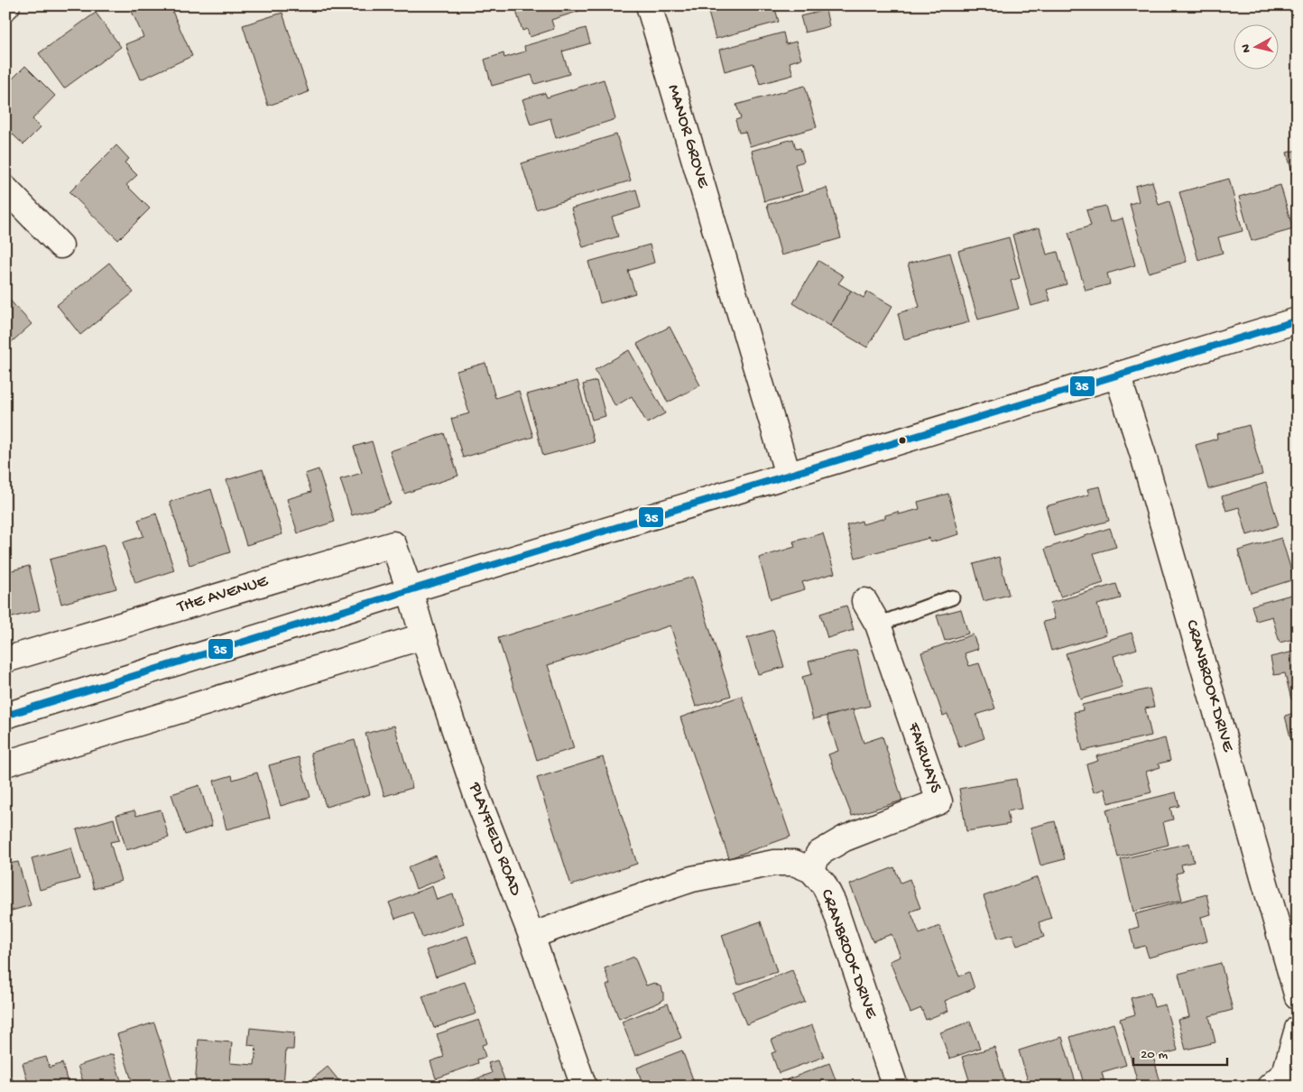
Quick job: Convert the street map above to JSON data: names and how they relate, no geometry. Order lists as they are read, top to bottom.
{
  "streets": {
    "street": [
      "MANOR GROVE",
      "THE AVENUE",
      "CRANBROOK DRIVE",
      "FAIRWAYS",
      "PLAYFIELD ROAD"
    ]
  },
  "crossings": [
    ["THE AVENUE", "PLAYFIELD ROAD"],
    ["CRANBROOK DRIVE", "FAIRWAYS"],
    ["CRANBROOK DRIVE", "PLAYFIELD ROAD"]
  ],
  "lines": ["transit line 35"],
  "scale_bar": "20 m",
  "north": "left"
}
